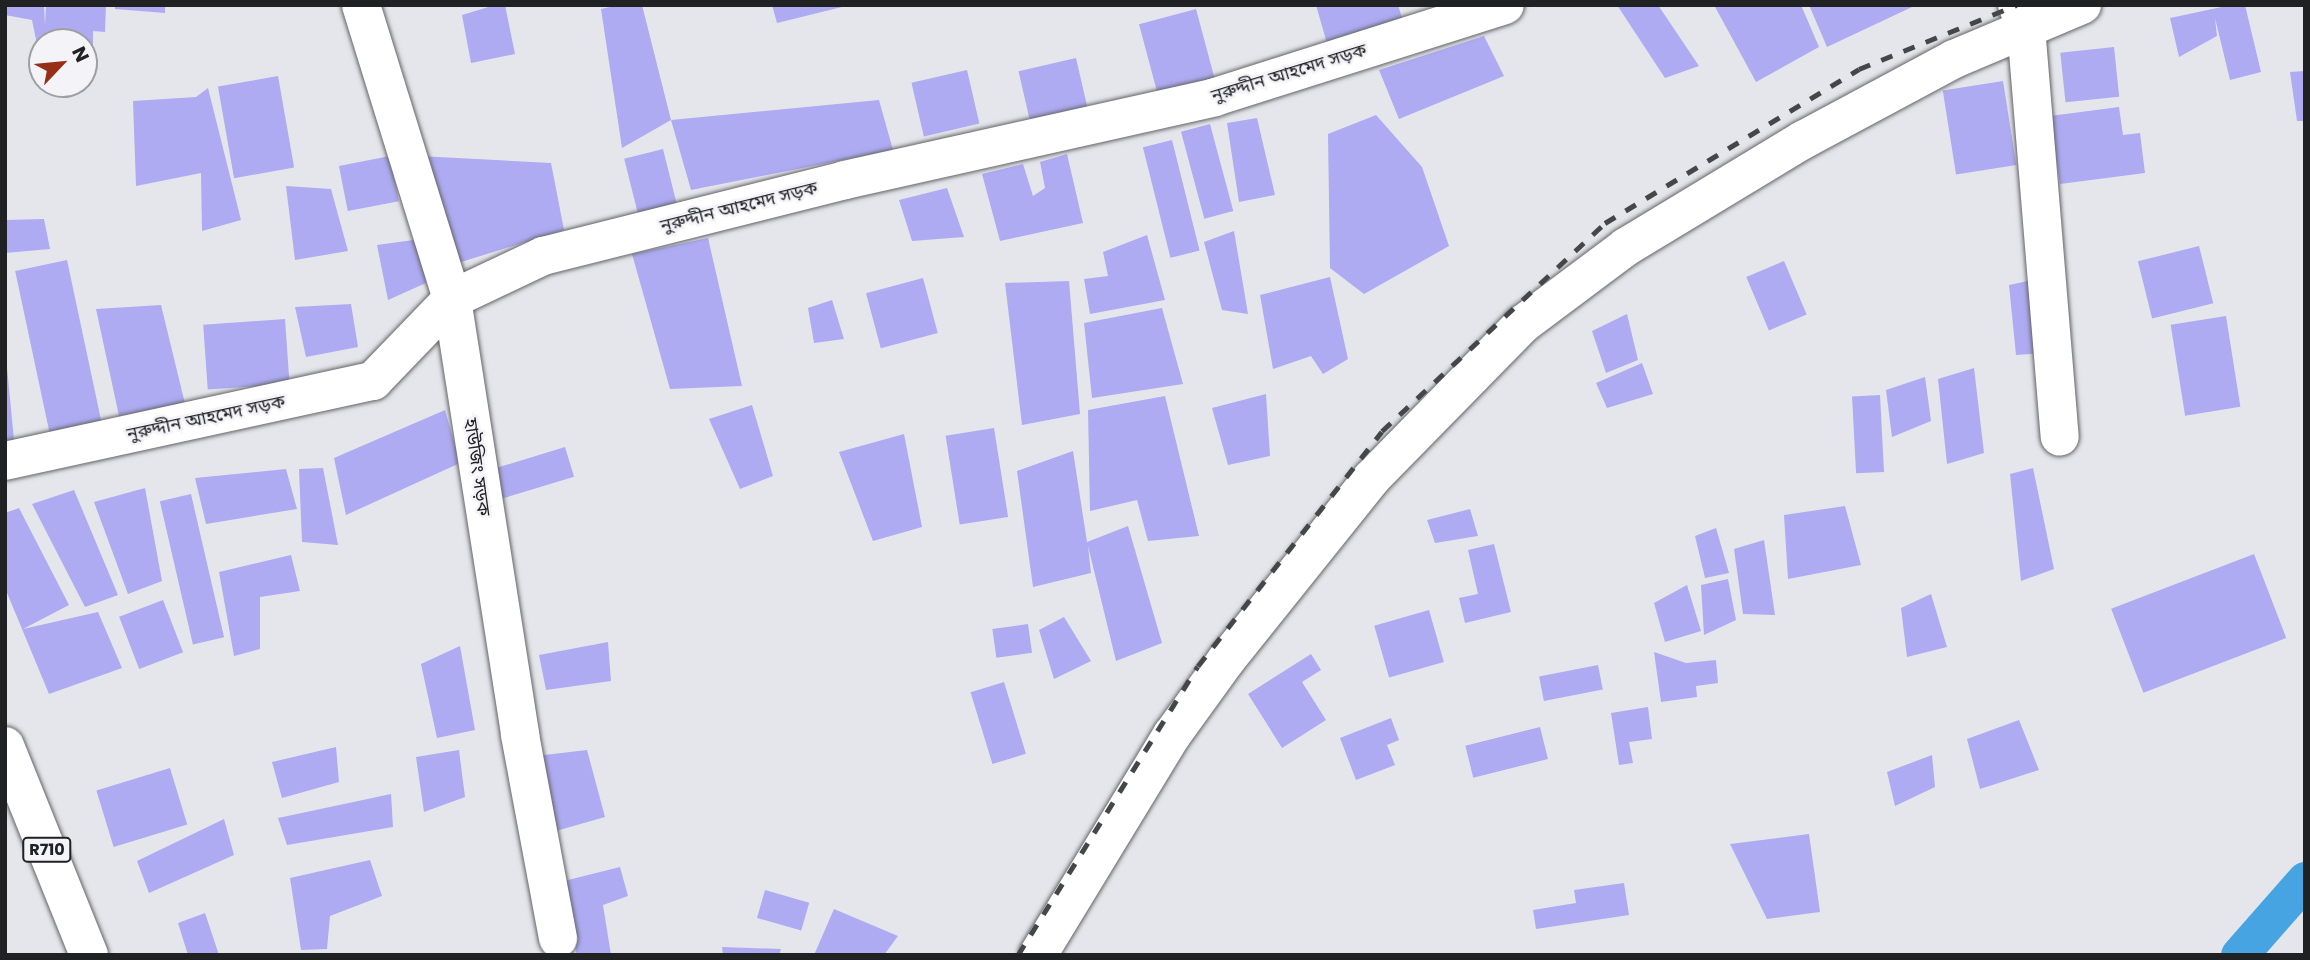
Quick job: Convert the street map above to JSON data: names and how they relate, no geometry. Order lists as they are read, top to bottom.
{
  "streets": {
    "street": ["নুরুদ্দীন আহমেদ সড়ক", "হাউজিং সড়ক", "R710"]
  },
  "crossings": [
    ["নুরুদ্দীন আহমেদ সড়ক", "হাউজিং সড়ক"]
  ],
  "north": "top right"
}
